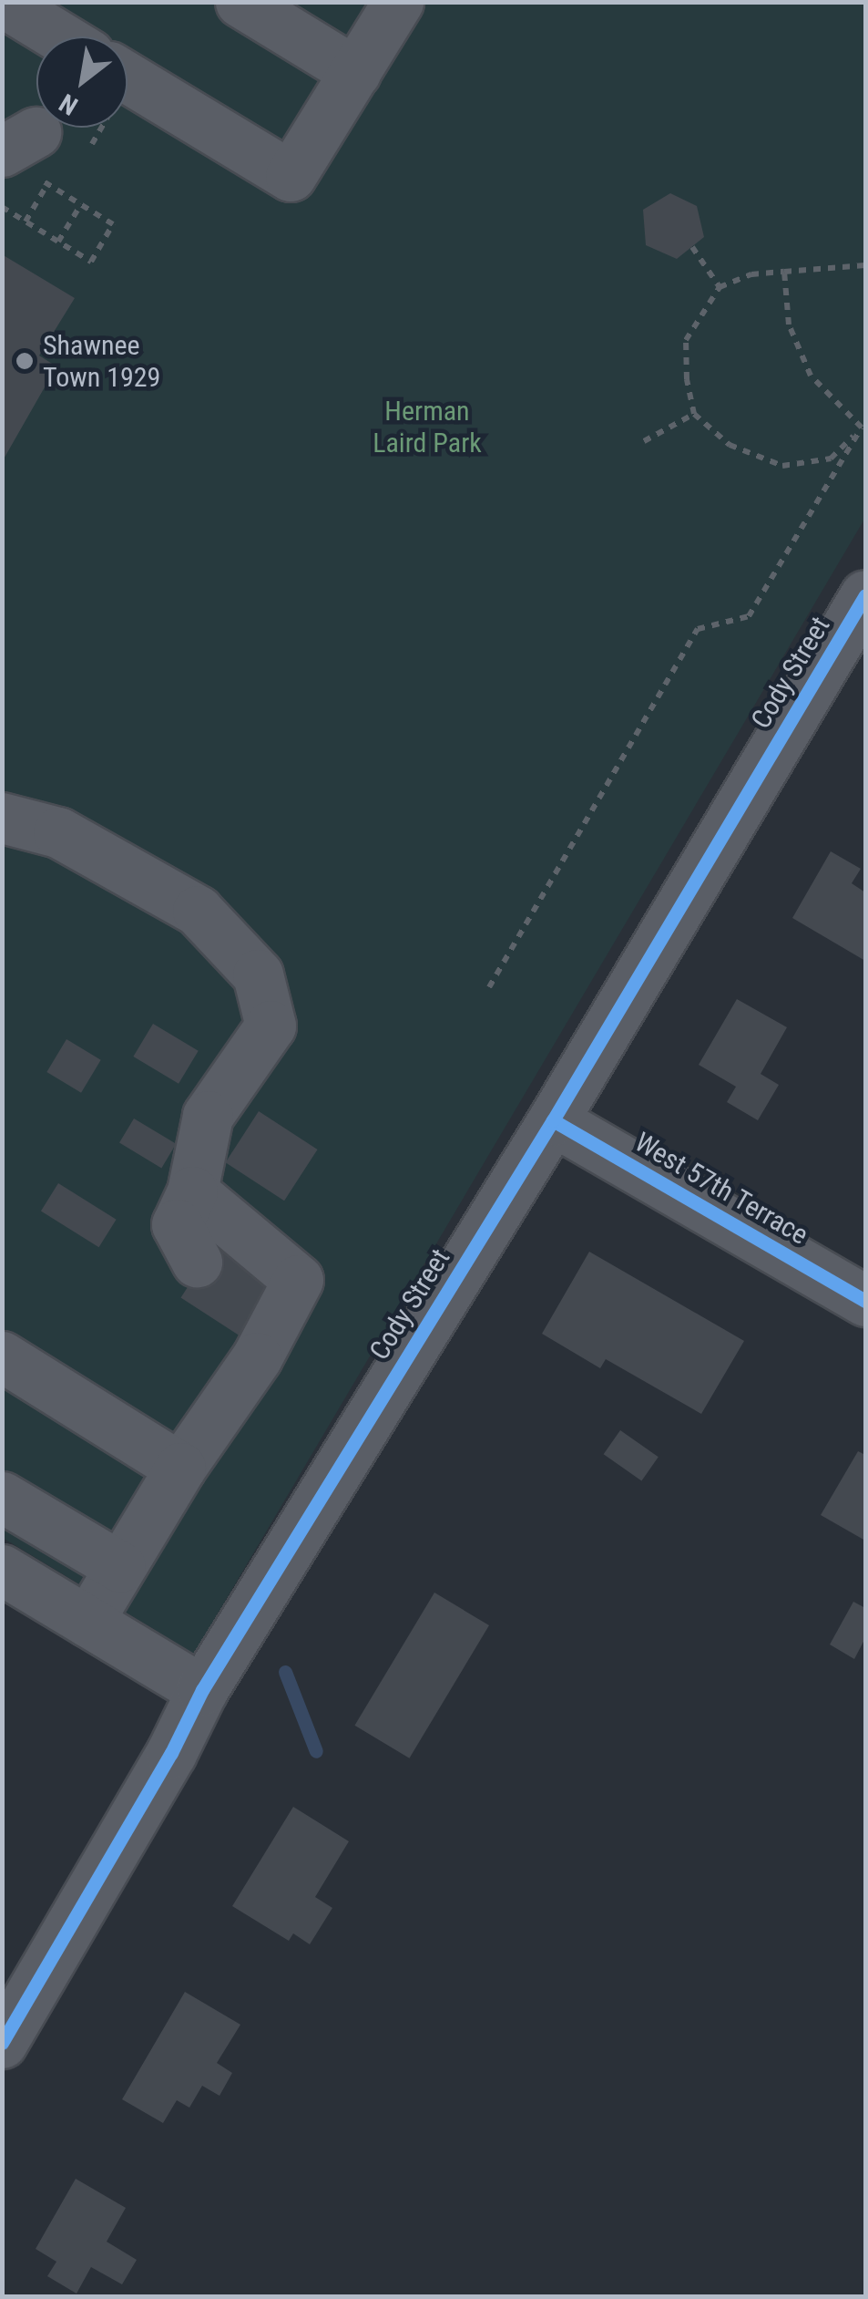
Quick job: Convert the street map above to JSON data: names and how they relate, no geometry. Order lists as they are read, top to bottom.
{
  "streets": {
    "street": ["Cody Street", "West 57th Terrace"]
  },
  "crossings": [
    ["Cody Street", "West 57th Terrace"]
  ],
  "parks": ["Herman Laird Park"],
  "places": ["Shawnee Town 1929"],
  "north": "bottom left"
}
